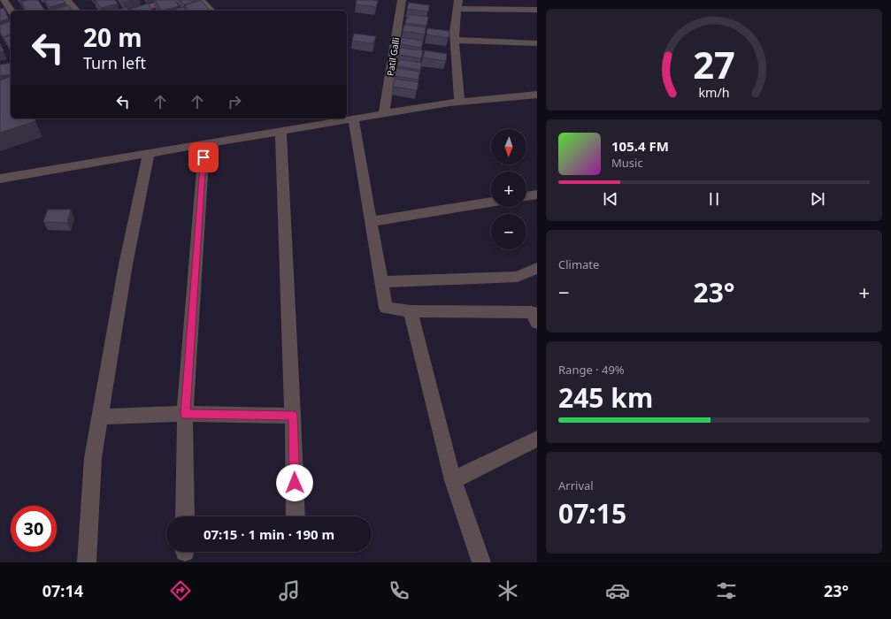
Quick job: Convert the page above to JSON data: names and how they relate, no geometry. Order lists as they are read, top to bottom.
{
  "streets": {
    "street": ["Patil Galli"]
  },
  "north": "bottom",
  "page": {
    "turn": ["20 m", "Turn left"],
    "map_buttons": ["+", "−"],
    "song": ["105.4 FM", "Music"],
    "tile": [
      "Climate",
      ["Range · 49%", "245 km"],
      ["Arrival", "07:15"]
    ],
    "heat": ["−", "23°", "+"],
    "limit": "30",
    "trip": "07:15 · 1 min · 190 m",
    "tabs": ["07:14", "23°"],
    "gauge": ["27", "km/h"]
  }
}
